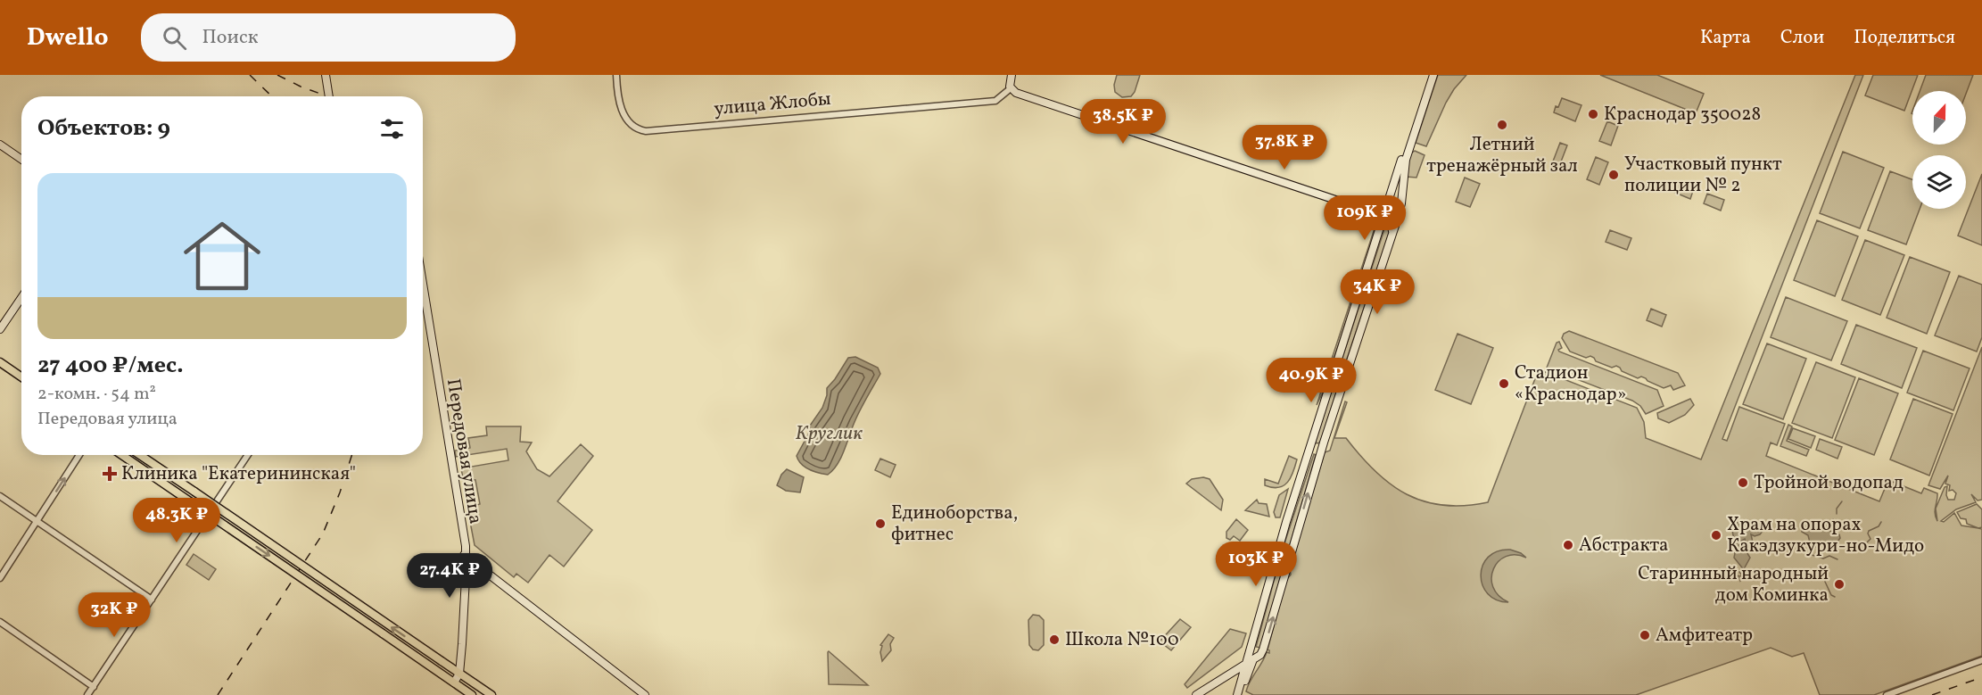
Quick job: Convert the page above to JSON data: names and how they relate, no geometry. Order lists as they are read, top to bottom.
{
  "streets": {
    "main road": ["Передовая улица"],
    "street": ["улица Жлобы"]
  },
  "water": ["Круглик"],
  "places": {
    "other": [
      "Краснодар 350028",
      "Летний тренажёрный зал",
      "Участковый пункт полиции № 2",
      "Стадион «Краснодар»",
      "Тройной водопад",
      "Единоборства, фитнес",
      "Храм на опорах Какэдзукури-но-Мидо",
      "Абстракта",
      "Старинный народный дом Коминка",
      "Амфитеатр",
      "Школа №100"
    ],
    "health": ["Клиника \"Екатерининская\""]
  },
  "north": "top",
  "page": {
    "header": "Dwello",
    "search": "Поиск",
    "nav": ["Карта", "Слои", "Поделиться"],
    "heading": "Объектов: 9",
    "price": [
      "38.5K ₽",
      "37.8K ₽",
      "109K ₽",
      "34K ₽",
      "40.9K ₽",
      "48.3K ₽",
      "103K ₽",
      "27.4K ₽",
      "32K ₽"
    ],
    "list": [
      {
        "name": "27 400 ₽/мес.",
        "note": "2-комн. · 54 m² · Передовая улица"
      }
    ]
  }
}
